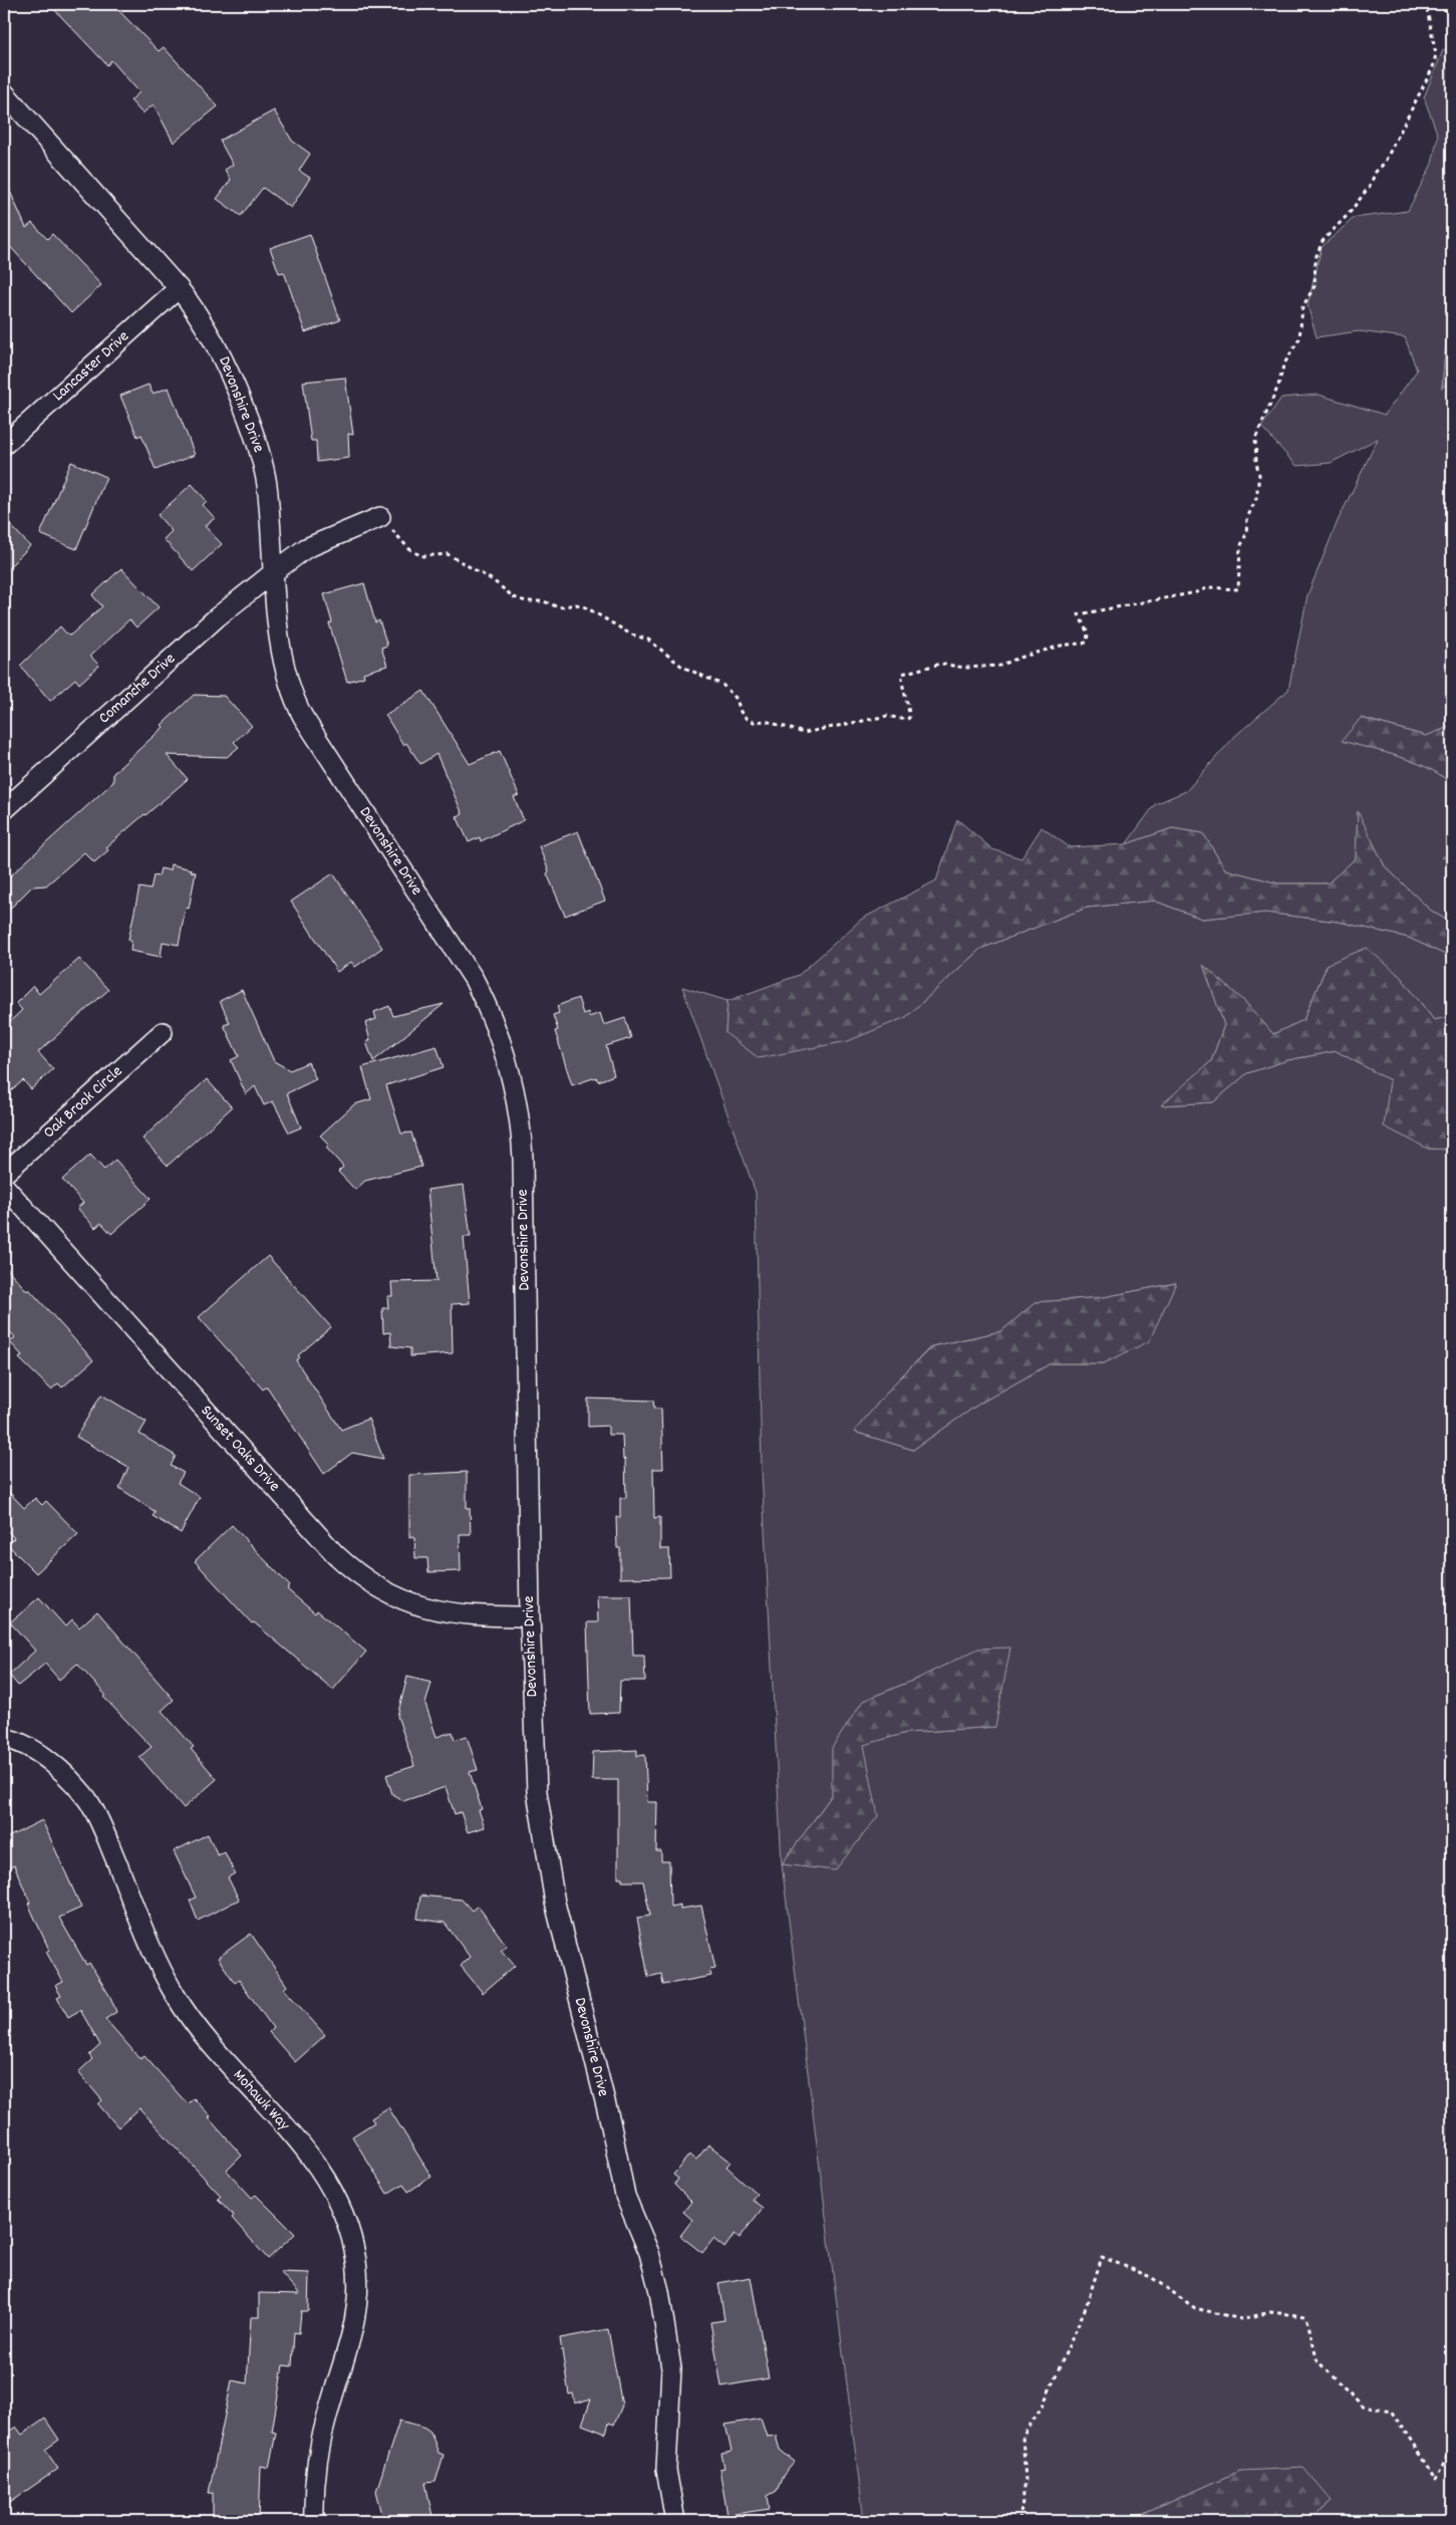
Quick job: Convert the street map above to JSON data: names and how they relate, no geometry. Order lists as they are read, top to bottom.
{
  "streets": {
    "street": [
      "Lancaster Drive",
      "Devonshire Drive",
      "Comanche Drive",
      "Oak Brook Circle",
      "Sunset Oaks Drive",
      "Mohawk Way"
    ]
  },
  "crossings": [
    ["Lancaster Drive", "Devonshire Drive"],
    ["Devonshire Drive", "Comanche Drive"],
    ["Devonshire Drive", "Sunset Oaks Drive"]
  ]
}
